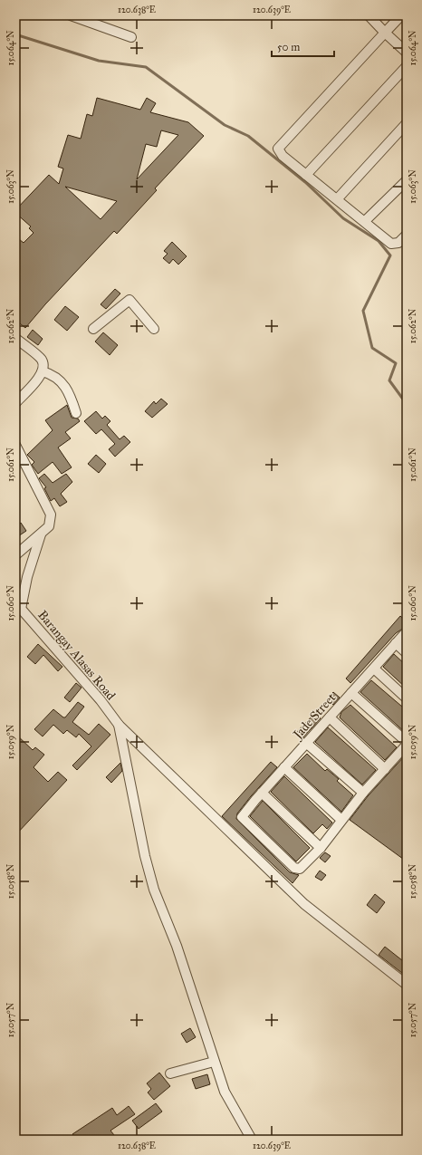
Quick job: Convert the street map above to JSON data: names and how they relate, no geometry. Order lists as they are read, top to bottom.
{
  "streets": {
    "street": ["Barangay Alasas Road", "Jade Street"]
  },
  "scale_bar": "50 m",
  "coordinates": [
    "120.638°E",
    "120.639°E",
    "15.064°N",
    "15.063°N",
    "15.062°N",
    "15.061°N",
    "15.060°N",
    "15.059°N",
    "15.058°N",
    "15.057°N"
  ]
}
